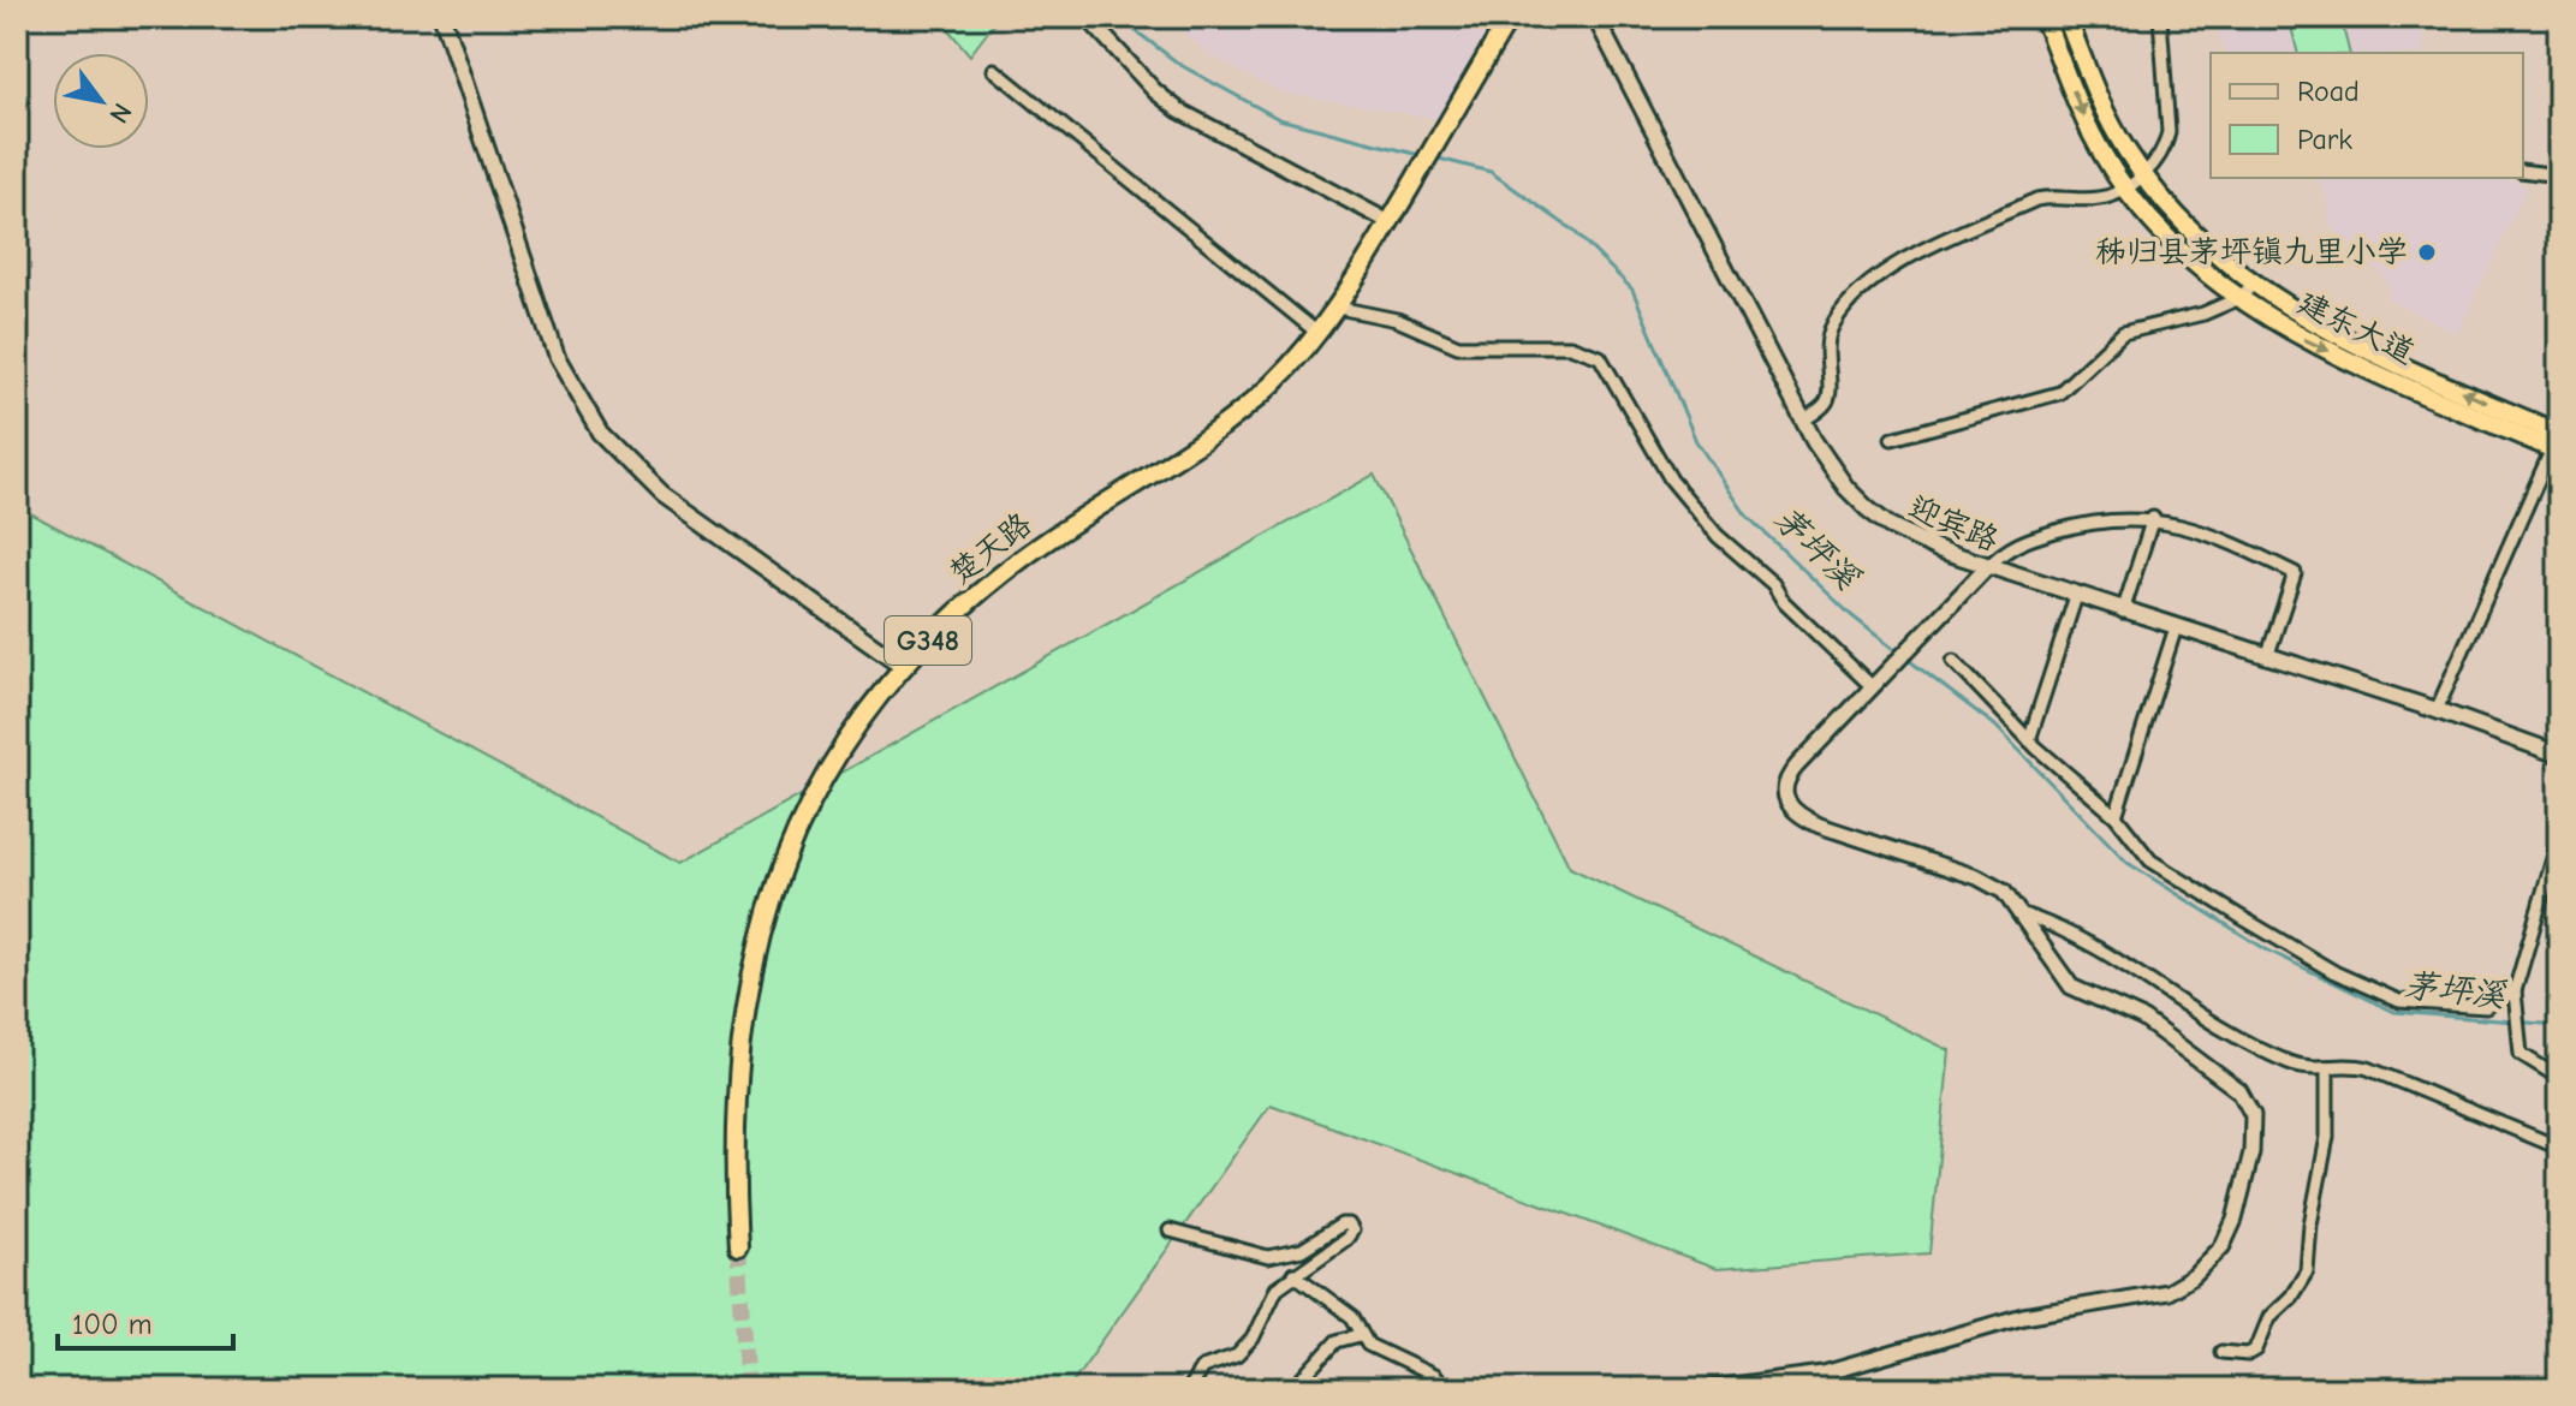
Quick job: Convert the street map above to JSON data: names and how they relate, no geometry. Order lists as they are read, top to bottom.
{
  "streets": {
    "highway": ["建东大道", "楚天路", "G348"],
    "main road": ["迎宾路"]
  },
  "water": ["茅坪溪"],
  "places": ["秭归县茅坪镇九里小学"],
  "legend": ["Road", "Park"],
  "scale_bar": "100 m",
  "north": "bottom right"
}
